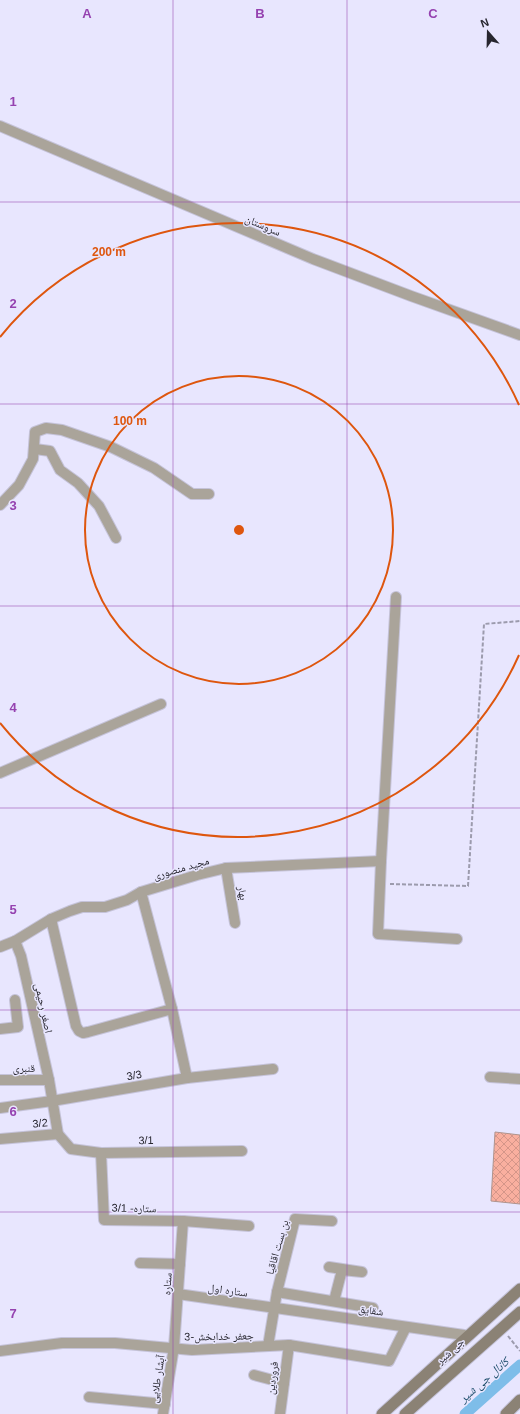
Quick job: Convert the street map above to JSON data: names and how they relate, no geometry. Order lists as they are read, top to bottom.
{
  "streets": {
    "main road": ["جی شیر"],
    "street": [
      "سروستان",
      "مجید منصوری",
      "بهار",
      "اصغر رحیمی",
      "قنبری",
      "3/3",
      "3/2",
      "3/1",
      "ستاره- 3/1",
      "بن بست اقاقیا",
      "ستاره",
      "ستاره اول",
      "شقایق",
      "جعفر خدابخش-3",
      "فروردین",
      "آبشار طلایی"
    ]
  },
  "crossings": [
    ["مجید منصوری", "بهار"],
    ["مجید منصوری", "اصغر رحیمی"],
    ["اصغر رحیمی", "قنبری"],
    ["اصغر رحیمی", "3/3"],
    ["اصغر رحیمی", "3/2"],
    ["اصغر رحیمی", "3/1"],
    ["3/2", "3/1"],
    ["3/1", "ستاره- 3/1"],
    ["ستاره- 3/1", "ستاره"],
    ["ستاره", "ستاره اول"],
    ["ستاره", "جعفر خدابخش-3"],
    ["ستاره", "آبشار طلایی"],
    ["ستاره اول", "شقایق"],
    ["شقایق", "جعفر خدابخش-3"],
    ["جعفر خدابخش-3", "فروردین"],
    ["جعفر خدابخش-3", "آبشار طلایی"]
  ],
  "water": ["کانال جی شیر"],
  "north": "top",
  "grid": {
    "columns": ["A", "B", "C"],
    "rows": [
      "1",
      "2",
      "3",
      "4",
      "5",
      "6",
      "7"
    ]
  },
  "rings": ["200 m", "100 m"]
}
